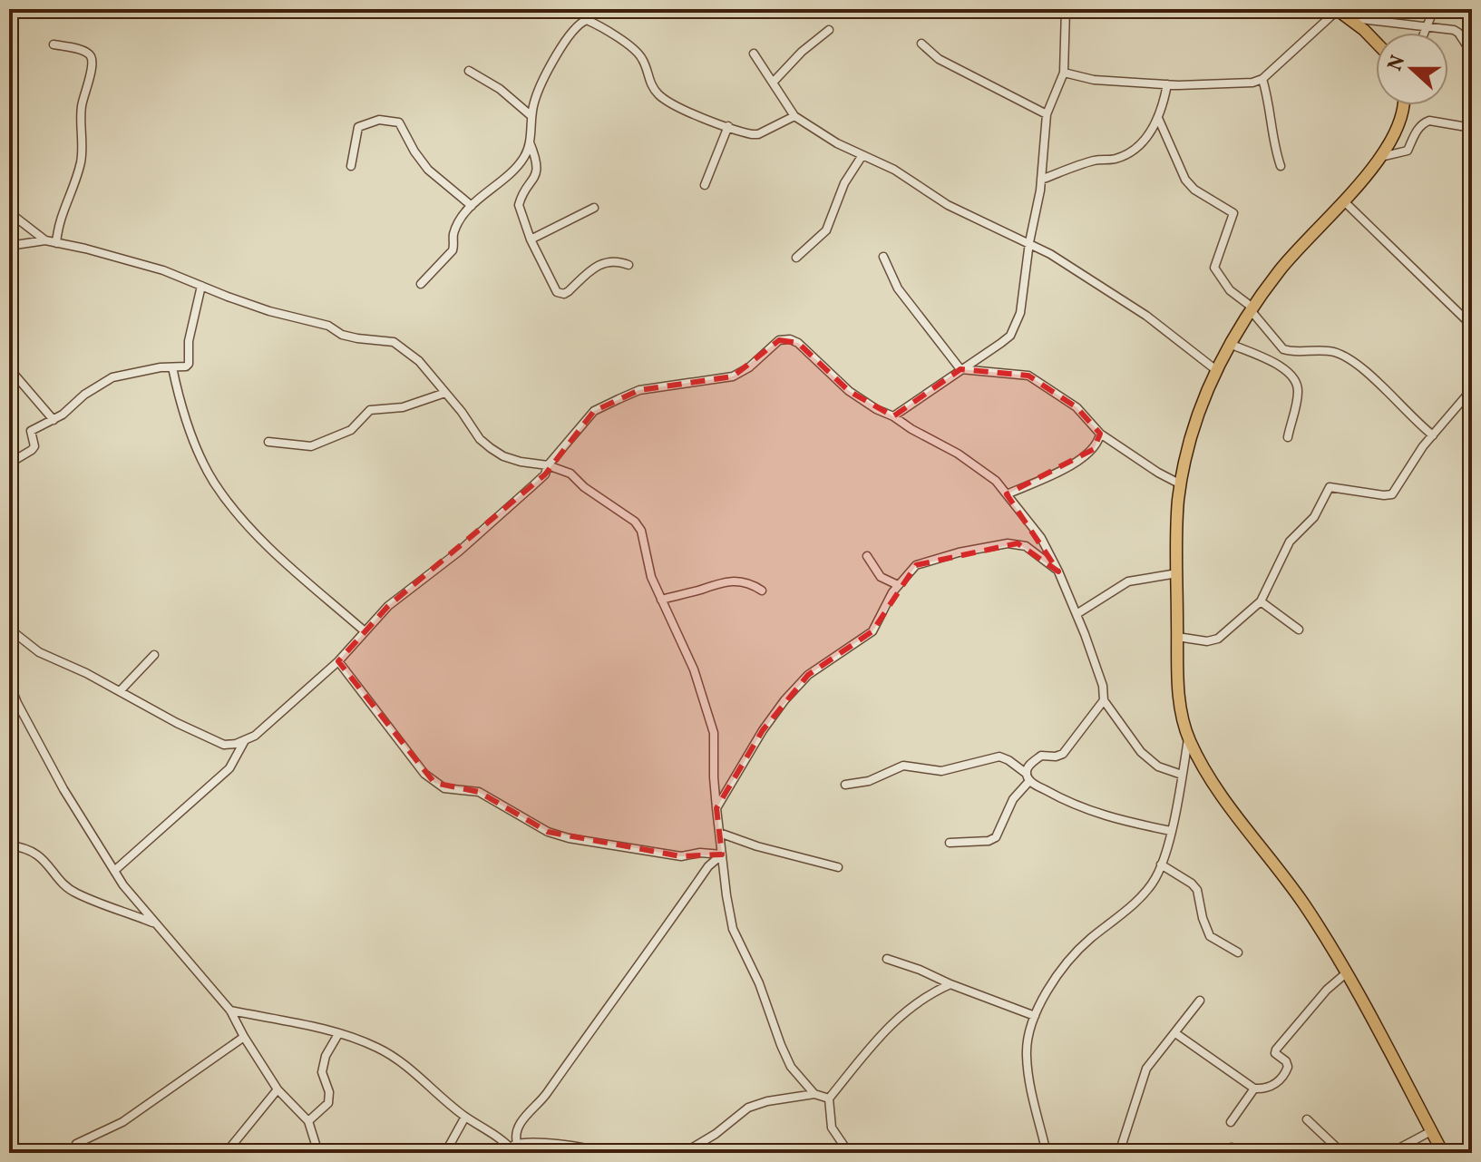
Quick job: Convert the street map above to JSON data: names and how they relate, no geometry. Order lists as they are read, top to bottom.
{
  "north": "left"
}
